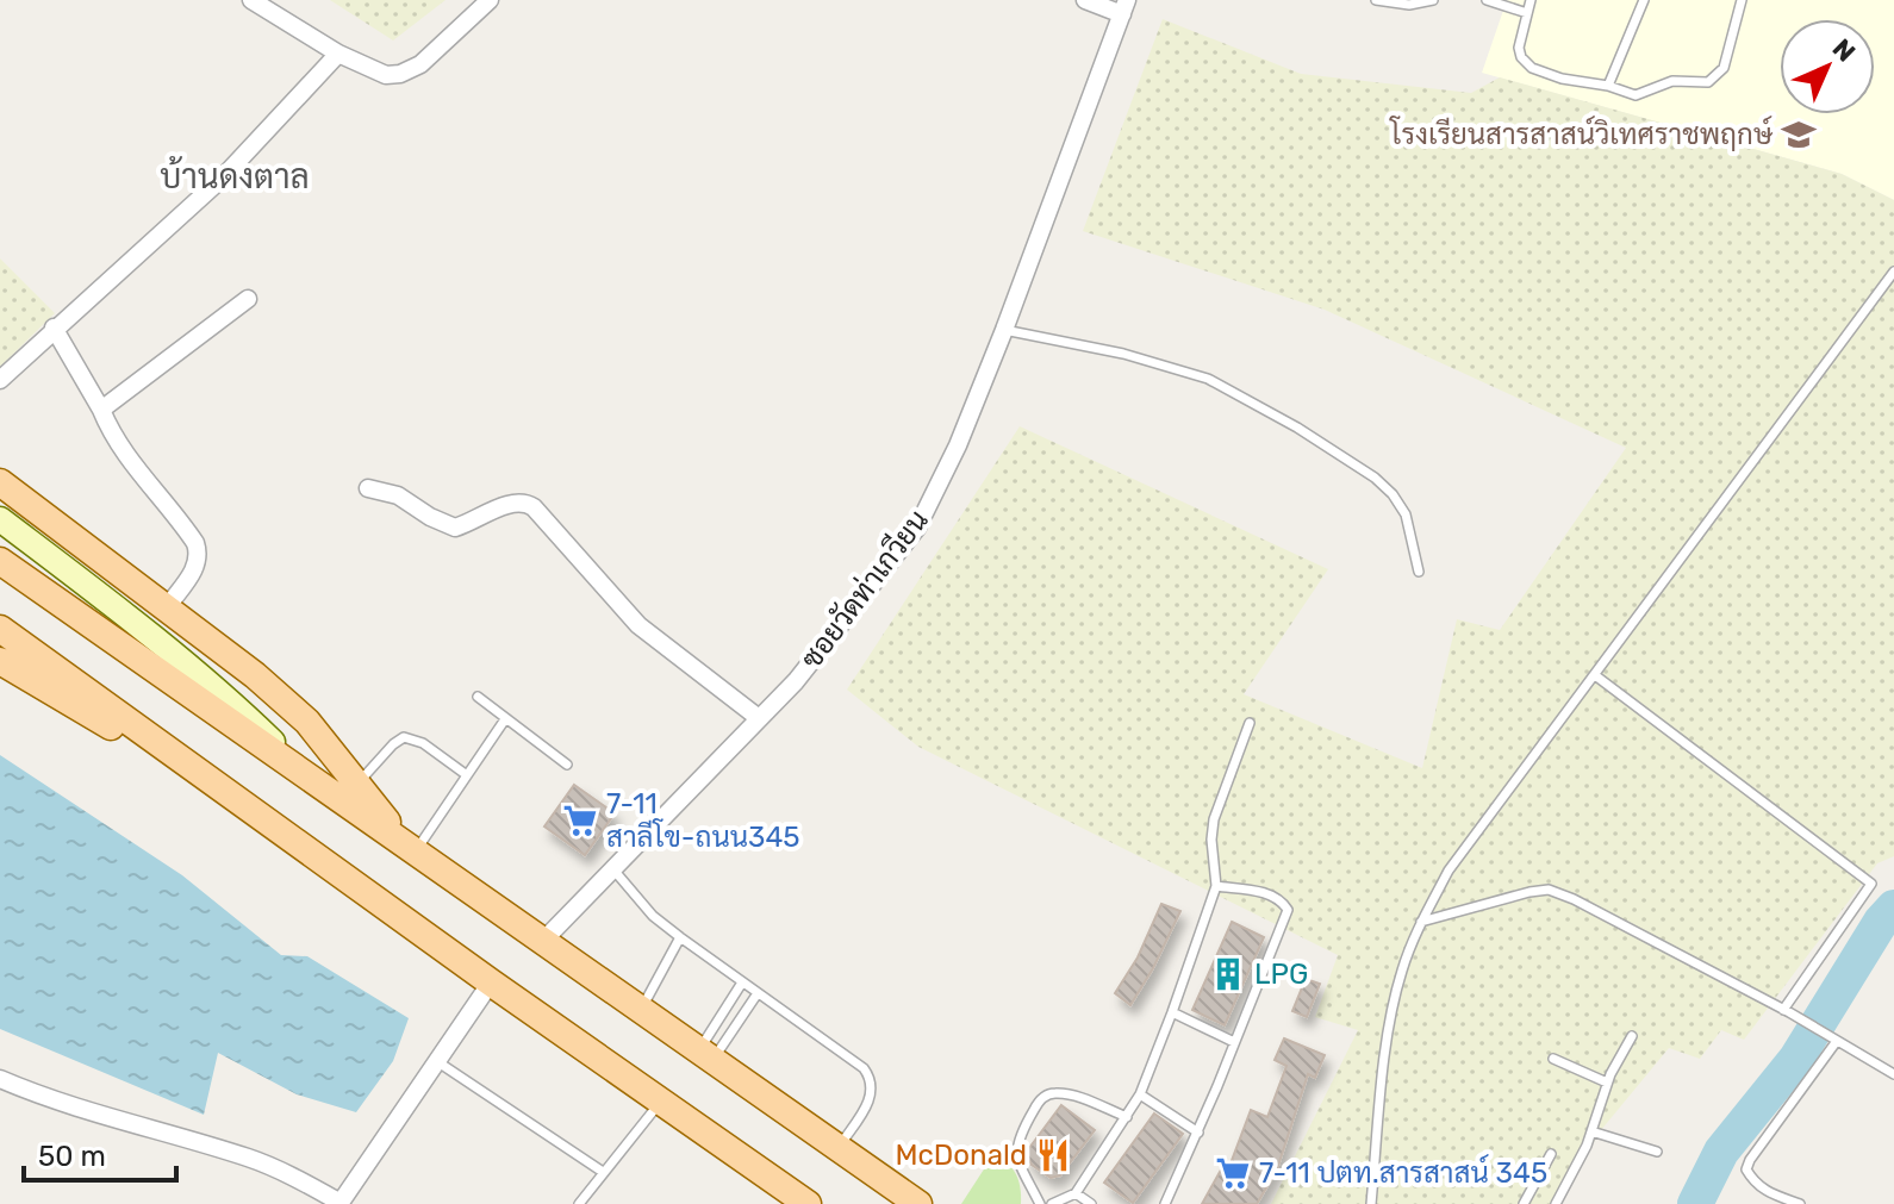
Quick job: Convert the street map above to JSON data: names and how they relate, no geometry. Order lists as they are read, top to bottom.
{
  "streets": {
    "street": ["ซอยวัดท่าเกวียน"]
  },
  "districts": ["บ้านดงตาล"],
  "places": {
    "school or university": ["โรงเรียนสารสาสน์วิเทศราชพฤกษ์"],
    "supermarket": ["7-11 สาลีโข-ถนน345", "7-11 ปตท.สารสาสน์ 345"],
    "building": ["LPG"],
    "restaurant": ["McDonald"]
  },
  "scale_bar": "50 m",
  "north": "top right"
}
